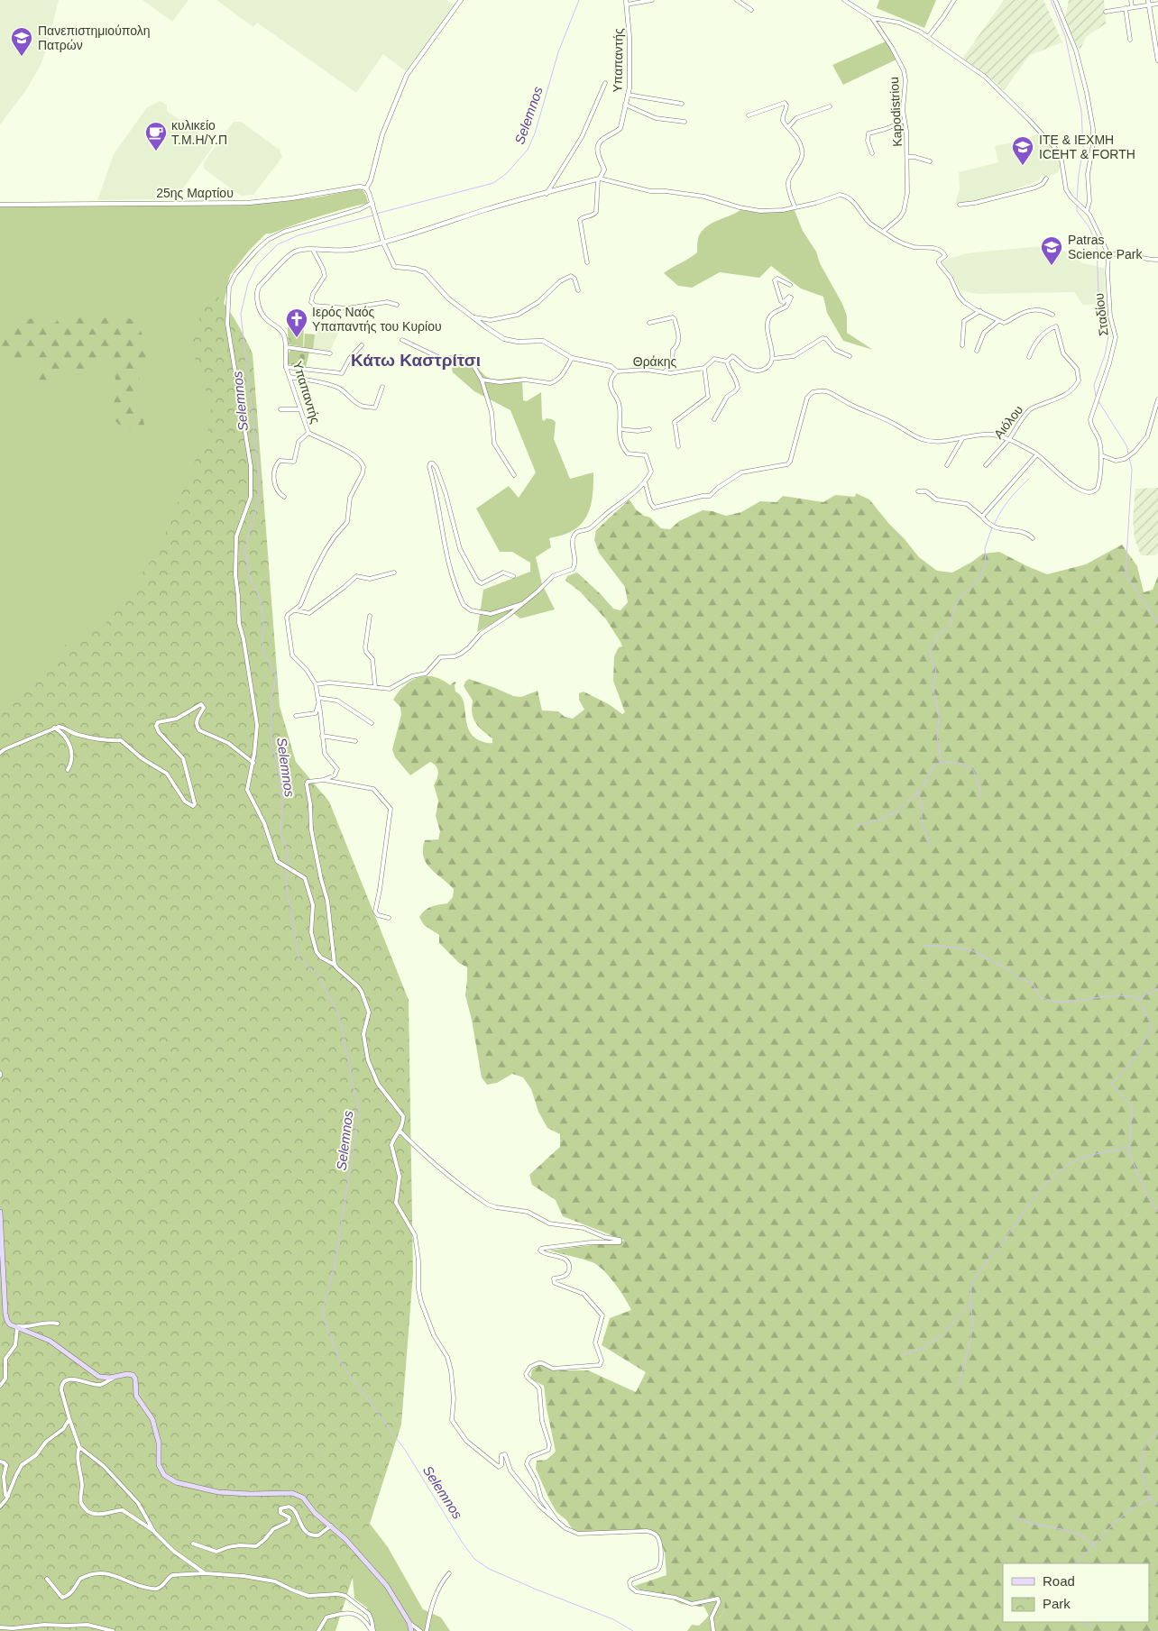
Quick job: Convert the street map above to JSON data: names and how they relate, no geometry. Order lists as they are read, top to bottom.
{
  "streets": {
    "street": [
      "Υπαπαντής",
      "Kapodistriou",
      "25ης Μαρτίου",
      "Σταδίου",
      "Θράκης",
      "Αιόλου"
    ]
  },
  "crossings": [
    ["Kapodistriou", "Σταδίου"],
    ["Σταδίου", "Αιόλου"]
  ],
  "districts": ["Κάτω Καστρίτσι"],
  "water": ["Selemnos"],
  "places": {
    "school or university": ["Πανεπιστημιούπολη Πατρών", "ΙΤΕ & ΙΕΧΜΗ ICEHT & FORTH", "Patras Science Park"],
    "cafe": ["κυλικείο Τ.M.Η/Υ.Π"],
    "church": ["Ιερός Ναός Υπαπαντής του Κυρίου"]
  },
  "legend": ["Road", "Park"]
}
